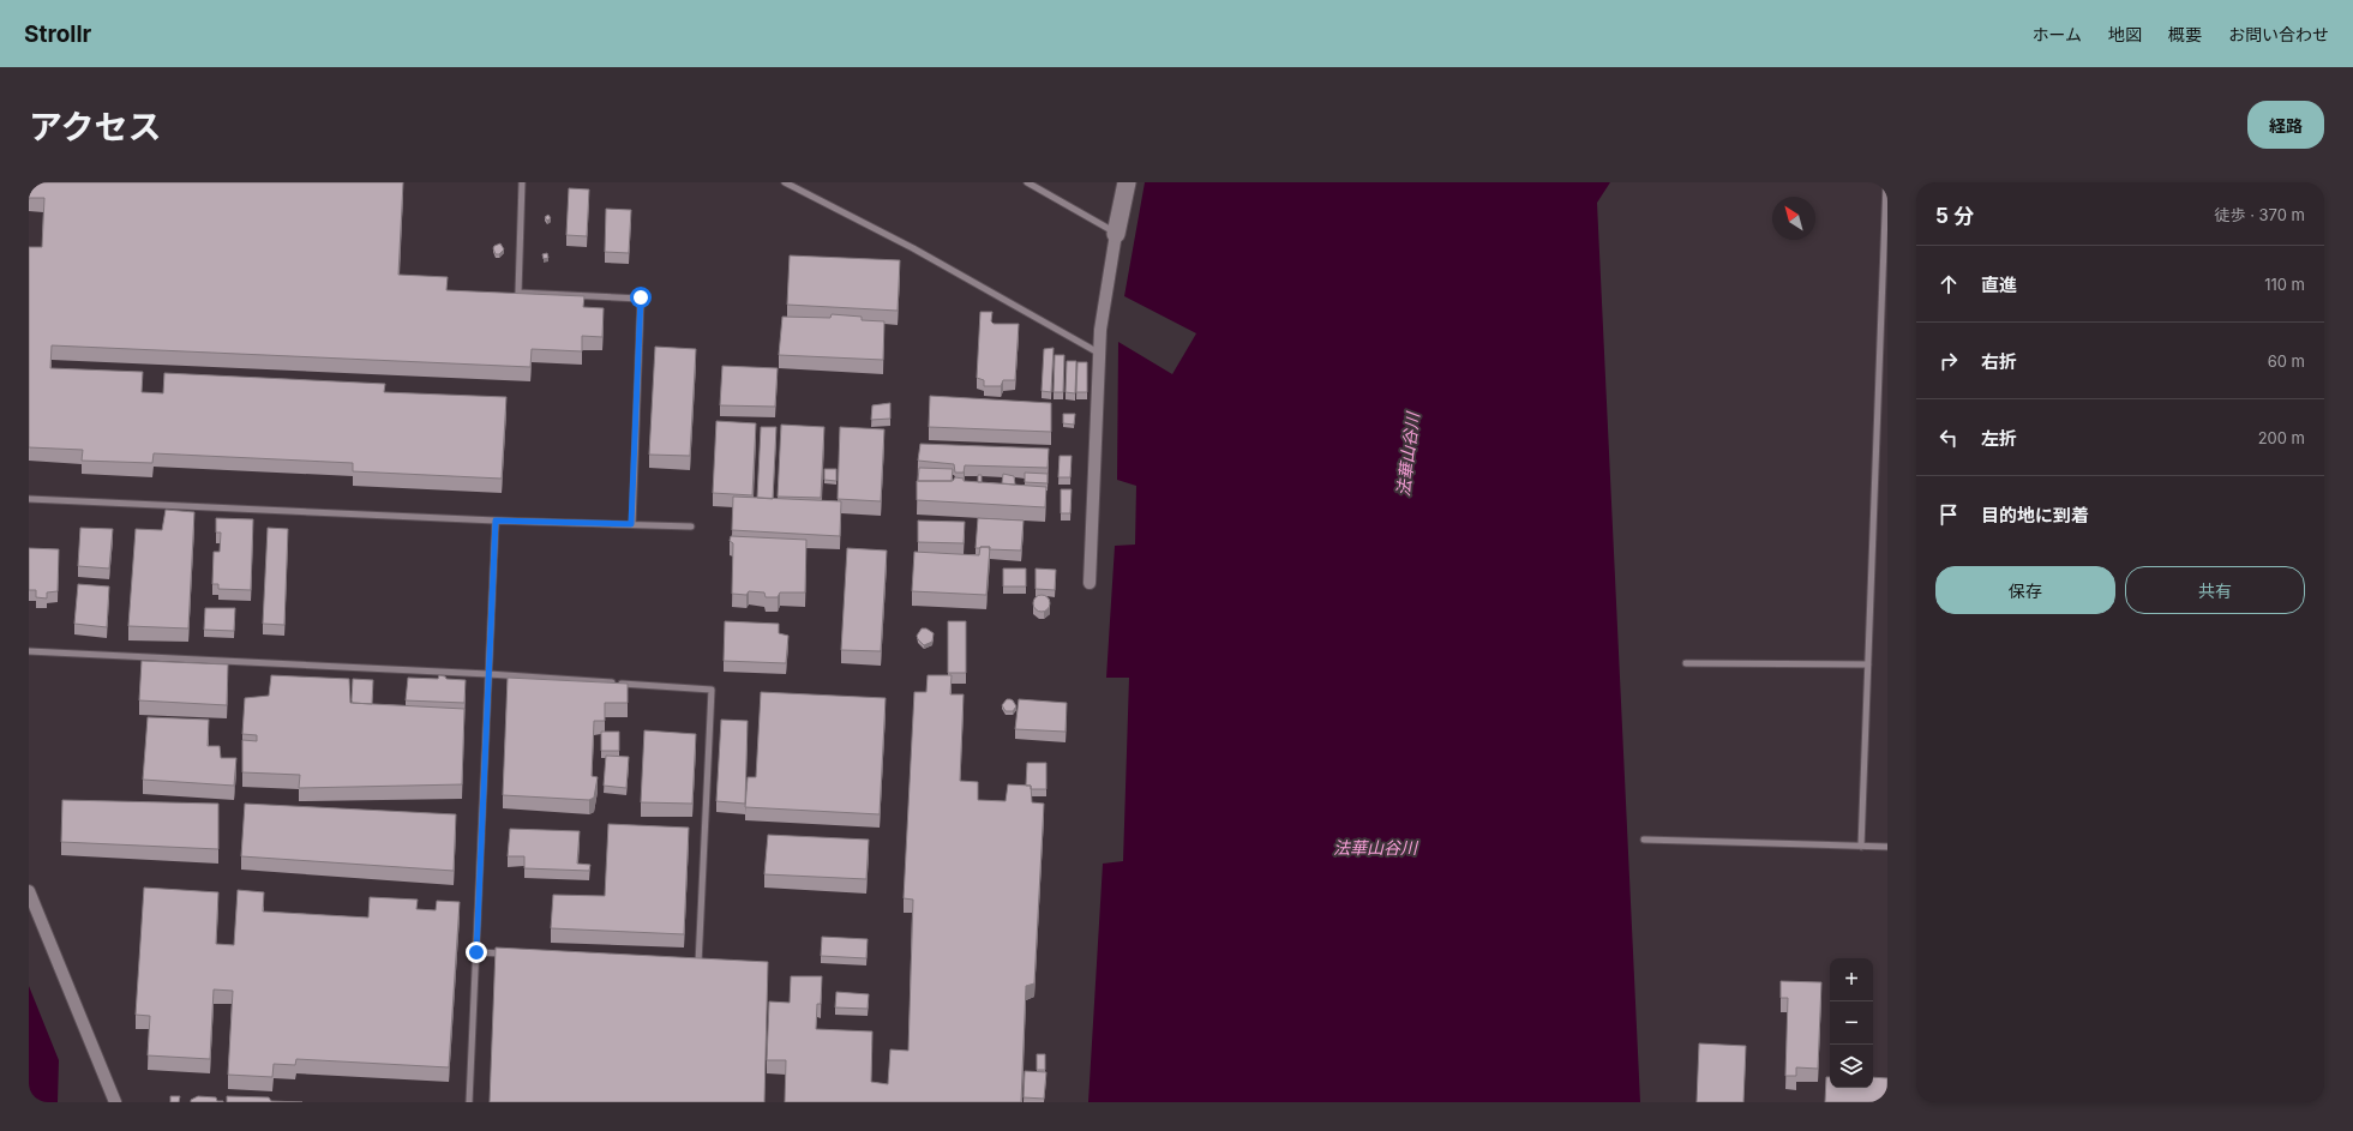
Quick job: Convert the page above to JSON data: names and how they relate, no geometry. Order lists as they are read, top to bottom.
{
  "water": ["法華山谷川"],
  "north": "top left",
  "page": {
    "header": "Strollr",
    "nav": [
      "ホーム",
      "地図",
      "概要",
      "お問い合わせ"
    ],
    "title": "アクセス",
    "buttons": [
      "経路",
      ["保存", "共有"]
    ],
    "heading": ["5 分", "徒歩 · 370 m"],
    "list": [
      ["直進", "110 m"],
      ["右折", "60 m"],
      ["左折", "200 m"],
      "目的地に到着"
    ],
    "map_buttons": ["+", "−"]
  }
}
